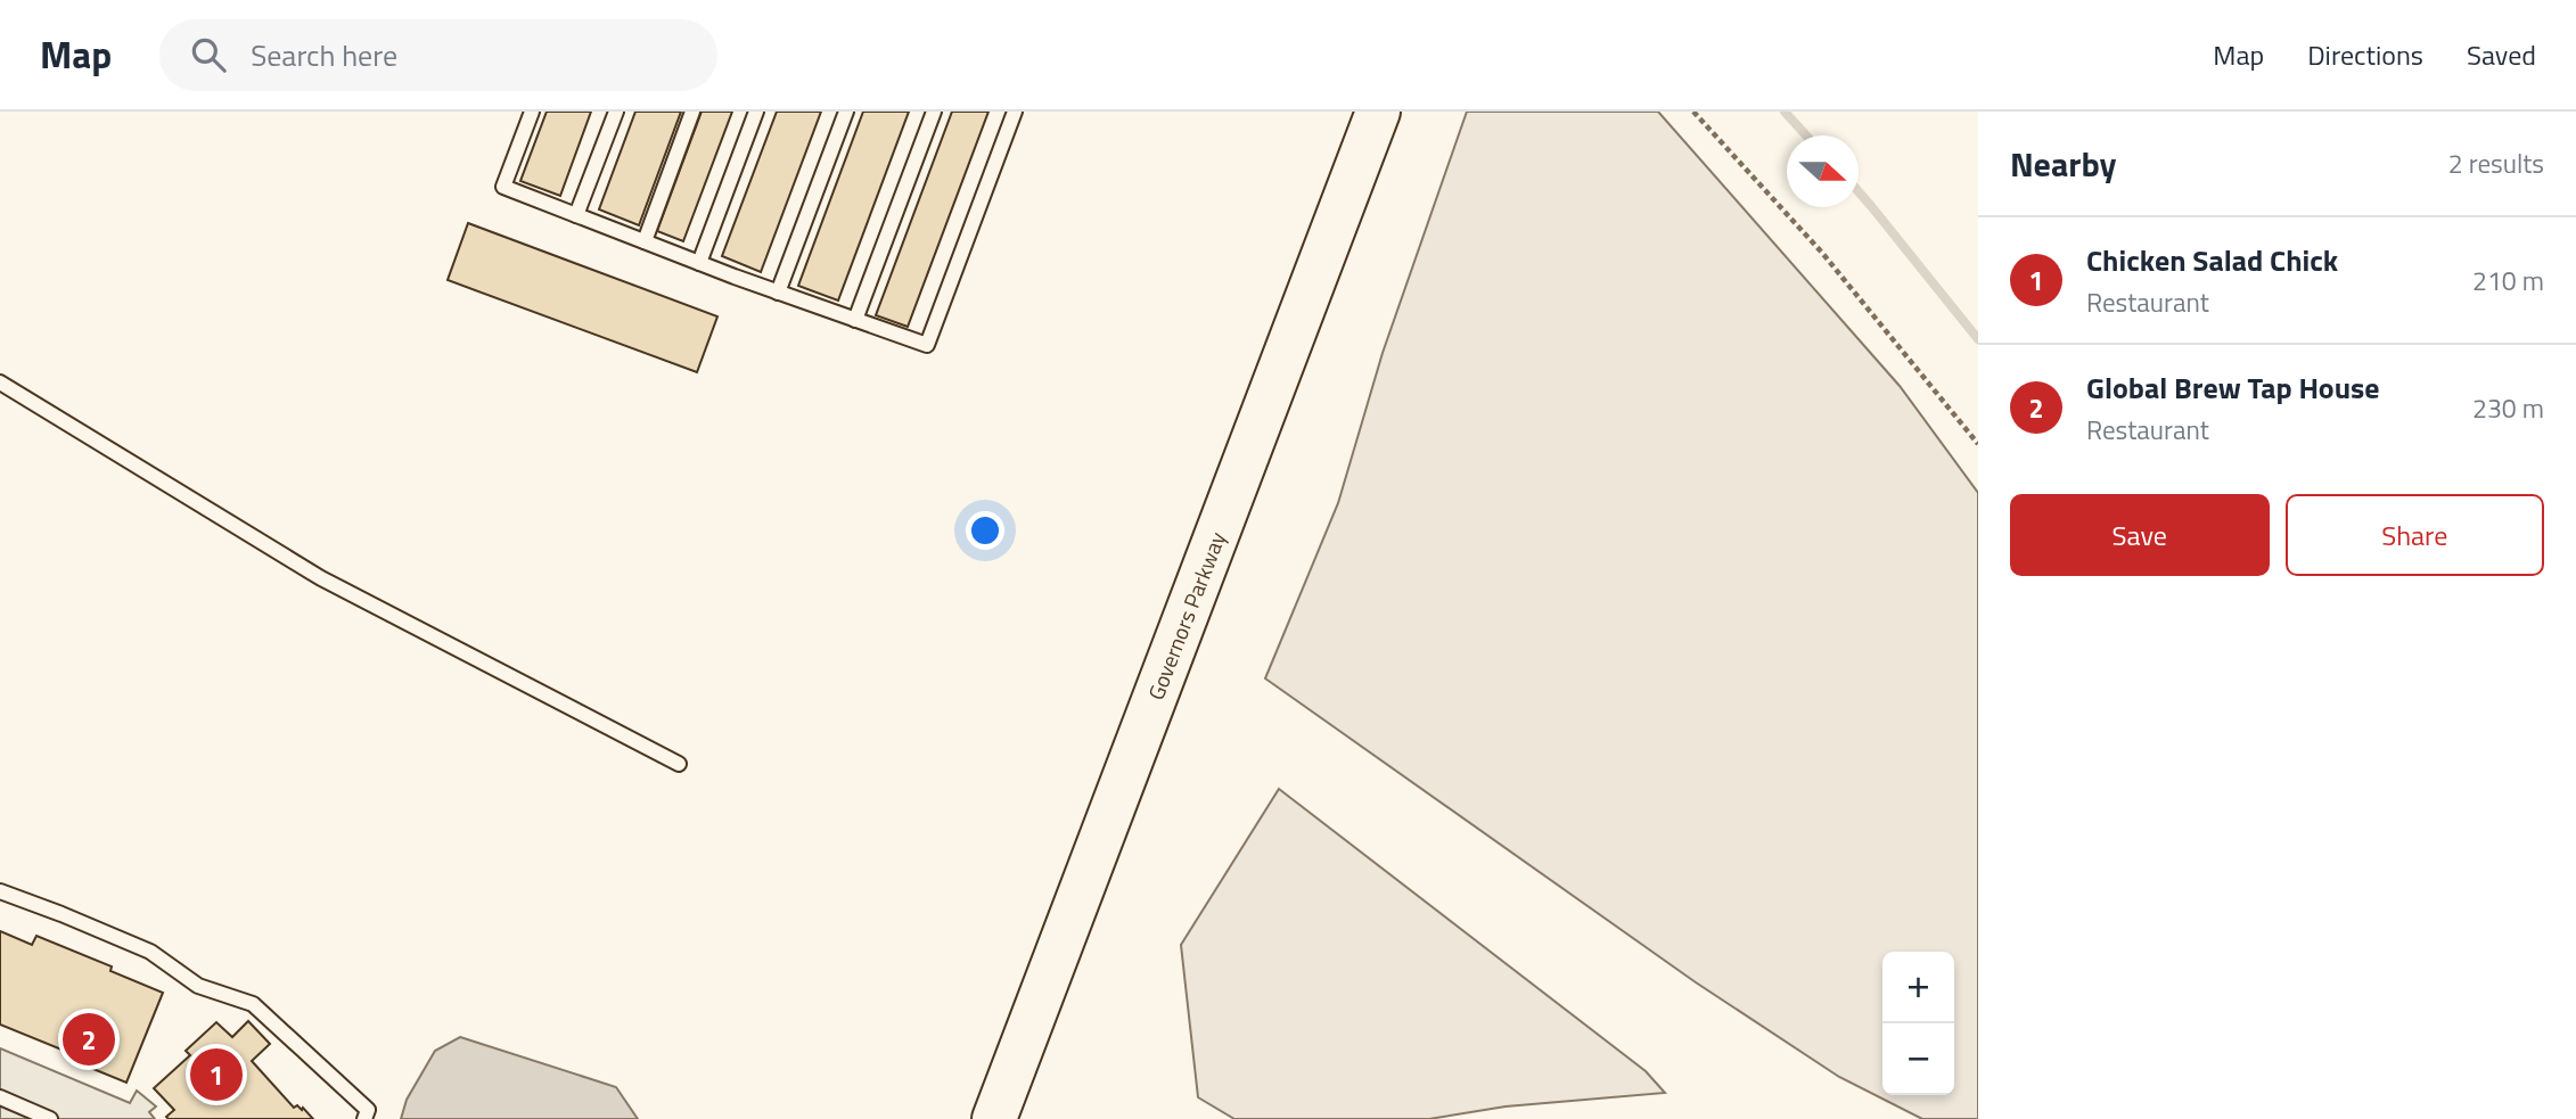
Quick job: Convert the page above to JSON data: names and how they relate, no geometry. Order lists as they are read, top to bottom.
{
  "streets": {
    "main road": ["Governors Parkway"]
  },
  "north": "right",
  "page": {
    "header": "Map",
    "search": "Search here",
    "nav": ["Map", "Directions", "Saved"],
    "heading": ["Nearby", "2 results"],
    "list": [
      {
        "mark": "1",
        "name": "Chicken Salad Chick",
        "note": "Restaurant",
        "value": "210 m"
      },
      {
        "mark": "2",
        "name": "Global Brew Tap House",
        "note": "Restaurant",
        "value": "230 m"
      }
    ],
    "buttons": ["Save", "Share"],
    "map_buttons": ["+", "−"],
    "pins": ["2", "1"]
  }
}
